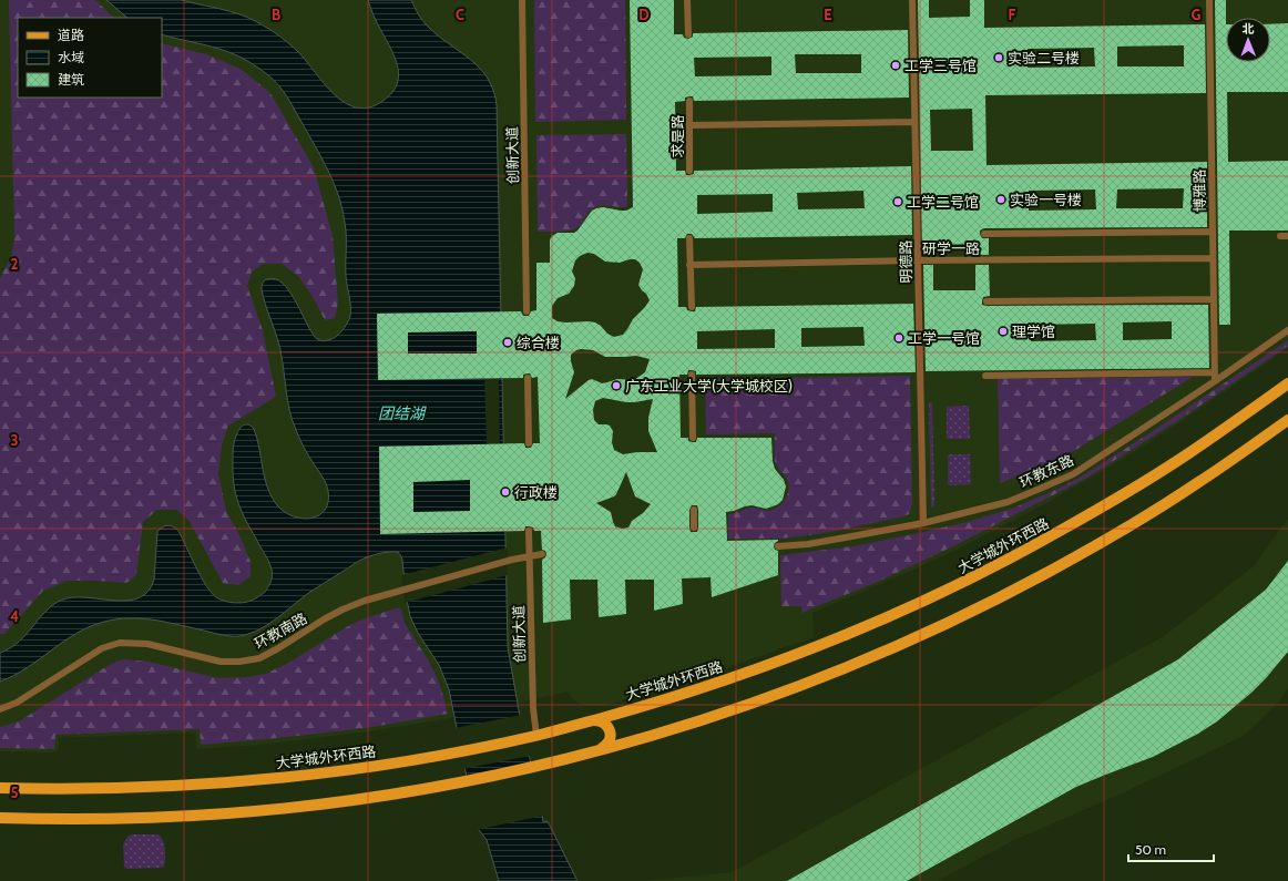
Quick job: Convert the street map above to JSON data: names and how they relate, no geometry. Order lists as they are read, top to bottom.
{
  "streets": {
    "main road": ["大学城外环西路"],
    "lane": [
      "求是路",
      "创新大道",
      "博雅路",
      "研学一路",
      "明德路",
      "环教东路",
      "环教南路"
    ]
  },
  "crossings": [
    ["创新大道", "大学城外环西路"],
    ["创新大道", "环教南路"],
    ["博雅路", "研学一路"],
    ["博雅路", "环教东路"],
    ["研学一路", "明德路"],
    ["明德路", "环教东路"]
  ],
  "water": ["团结湖"],
  "places": [
    "实验二号楼",
    "工学三号馆",
    "实验一号楼",
    "工学二号馆",
    "理学馆",
    "工学一号馆",
    "综合楼",
    "广东工业大学(大学城校区)",
    "行政楼"
  ],
  "legend": ["道路", "水域", "建筑"],
  "scale_bar": "50 m",
  "north": "top",
  "grid": {
    "columns": [
      "B",
      "C",
      "D",
      "E",
      "F",
      "G"
    ],
    "rows": [
      "2",
      "3",
      "4",
      "5"
    ]
  }
}
